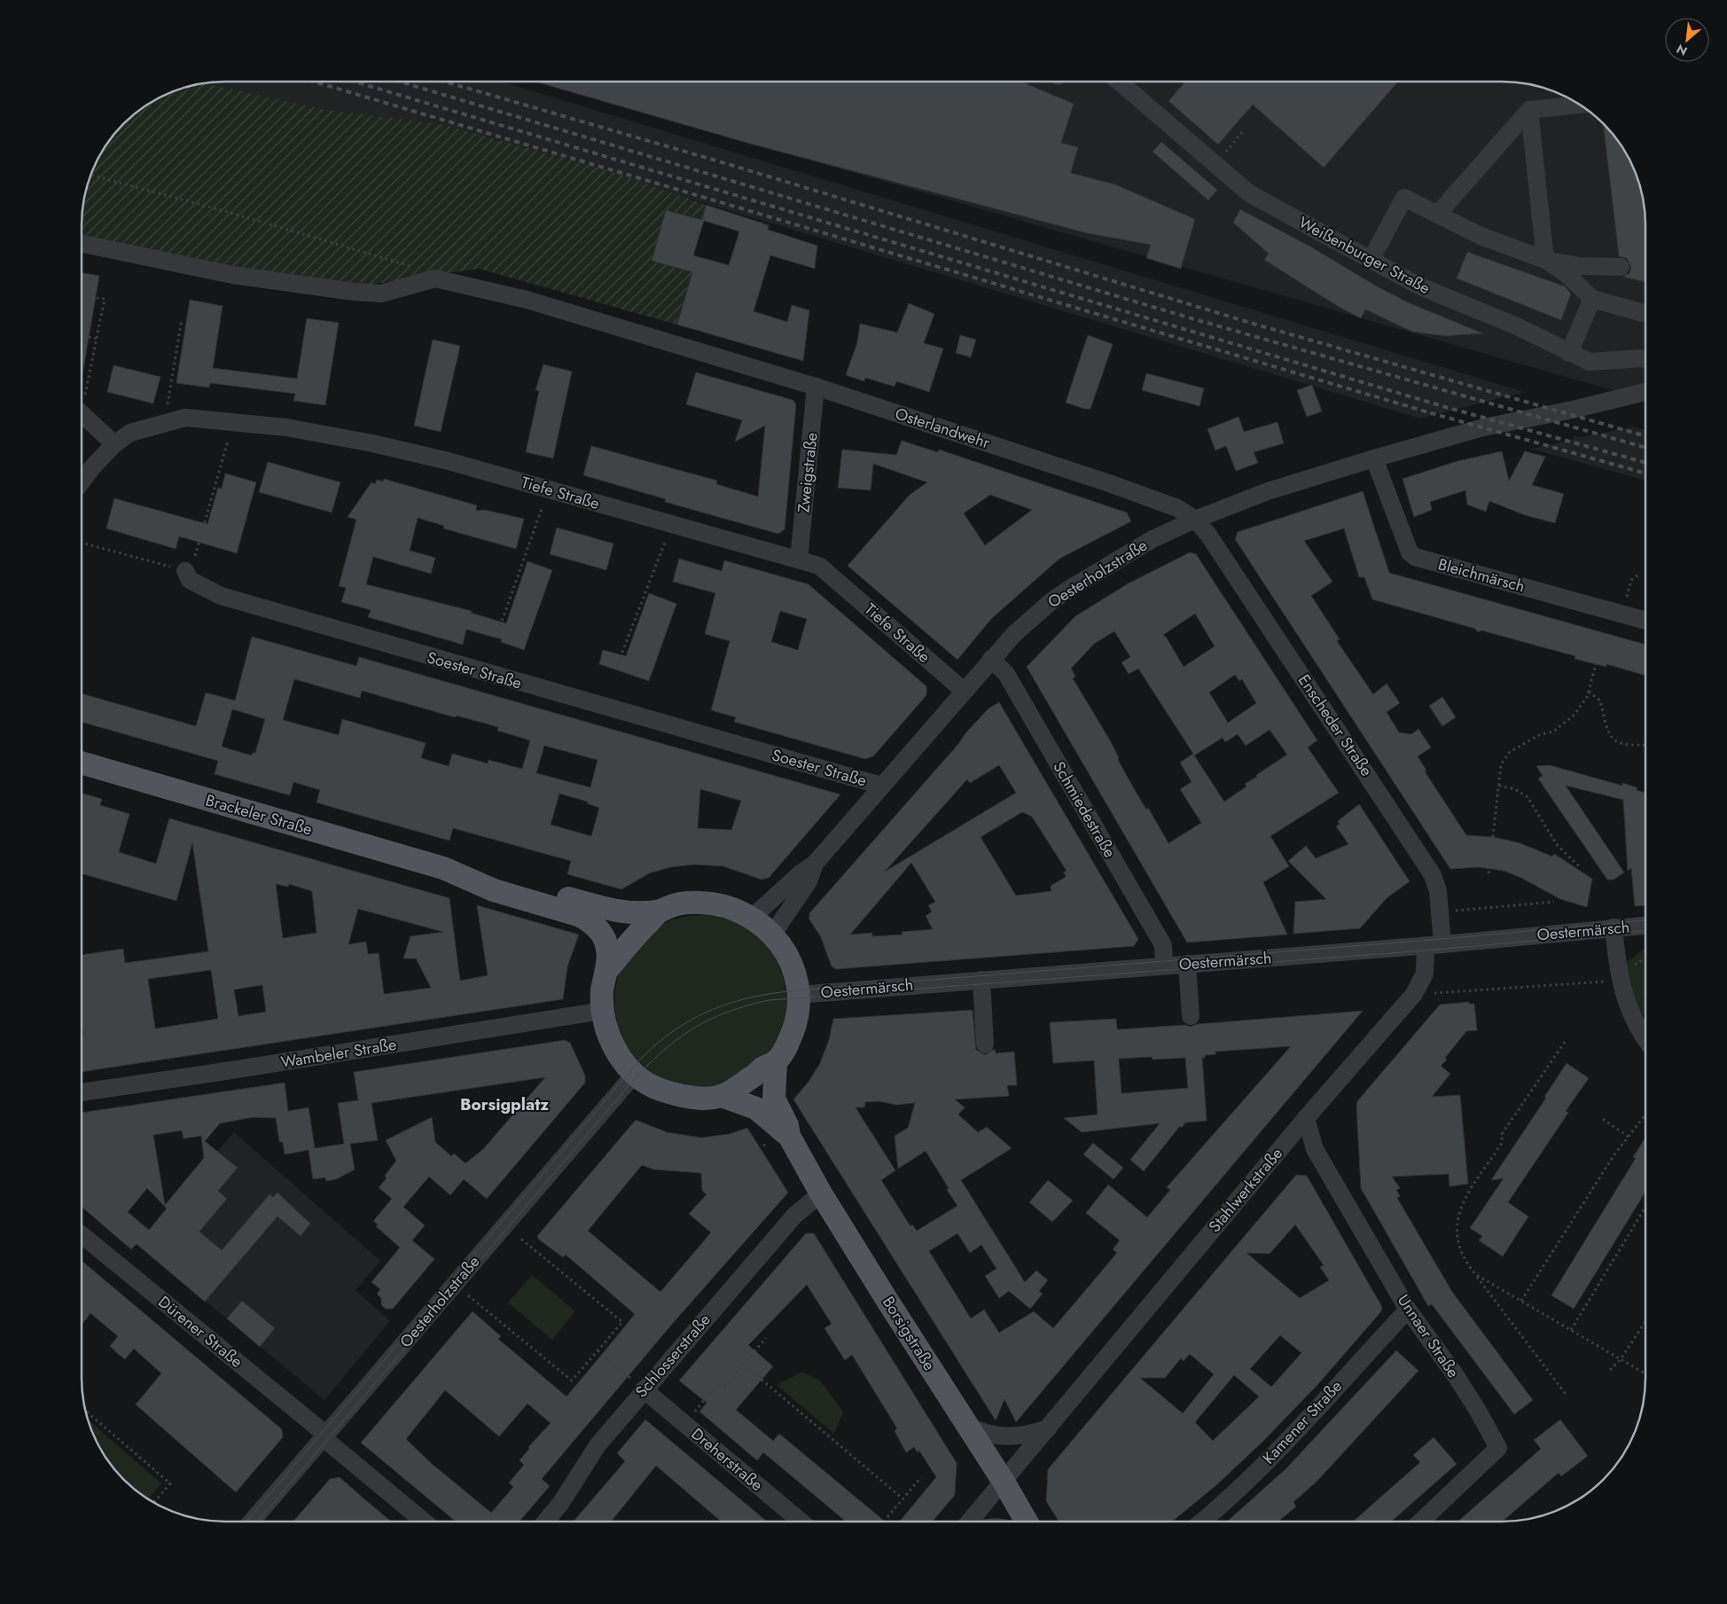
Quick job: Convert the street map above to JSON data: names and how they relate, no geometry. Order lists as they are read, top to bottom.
{
  "streets": {
    "main road": ["Brackeler Straße", "Borsigstraße"],
    "street": [
      "Weißenburger Straße",
      "Osterlandwehr",
      "Zweigstraße",
      "Tiefe Straße",
      "Oesterholzstraße",
      "Bleichmärsch",
      "Soester Straße",
      "Enscheder Straße",
      "Schmiedestraße",
      "Oestermärsch",
      "Wambeler Straße",
      "Stahlwerkstraße",
      "Dürener Straße",
      "Unnaer Straße",
      "Schlosserstraße",
      "Kamener Straße",
      "Dreherstraße"
    ]
  },
  "crossings": [
    ["Osterlandwehr", "Zweigstraße"],
    ["Osterlandwehr", "Oesterholzstraße"],
    ["Osterlandwehr", "Enscheder Straße"],
    ["Zweigstraße", "Tiefe Straße"],
    ["Tiefe Straße", "Oesterholzstraße"],
    ["Oesterholzstraße", "Bleichmärsch"],
    ["Oesterholzstraße", "Soester Straße"],
    ["Oesterholzstraße", "Enscheder Straße"],
    ["Oesterholzstraße", "Schmiedestraße"],
    ["Oesterholzstraße", "Dürener Straße"],
    ["Enscheder Straße", "Oestermärsch"],
    ["Enscheder Straße", "Stahlwerkstraße"],
    ["Schmiedestraße", "Oestermärsch"],
    ["Oestermärsch", "Stahlwerkstraße"],
    ["Stahlwerkstraße", "Borsigstraße"],
    ["Stahlwerkstraße", "Unnaer Straße"],
    ["Borsigstraße", "Schlosserstraße"],
    ["Unnaer Straße", "Kamener Straße"],
    ["Schlosserstraße", "Dreherstraße"]
  ],
  "districts": ["Borsigplatz"],
  "north": "bottom left"
}
